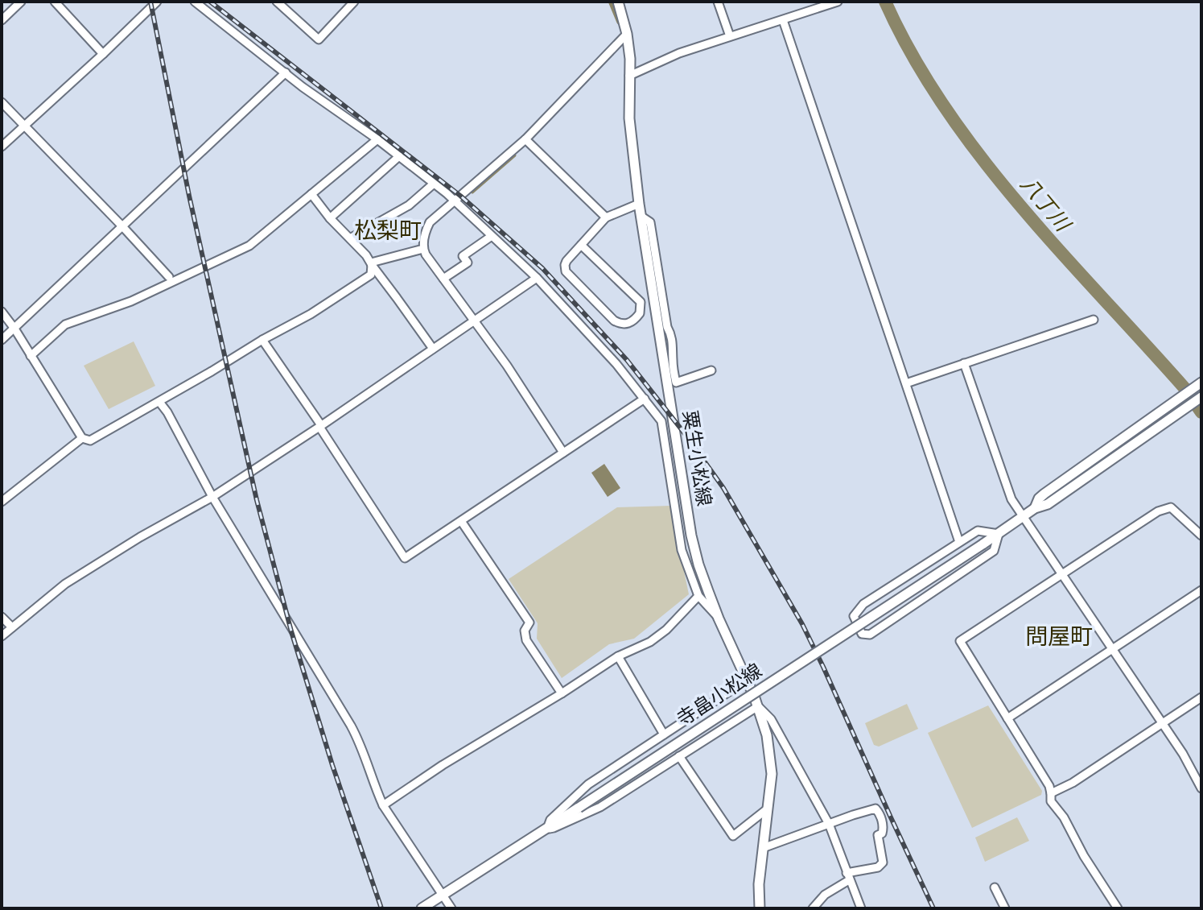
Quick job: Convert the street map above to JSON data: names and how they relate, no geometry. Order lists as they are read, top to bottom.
{
  "streets": {
    "main road": ["粟生小松線", "寺畠小松線"]
  },
  "districts": ["松梨町", "問屋町"],
  "water": ["八丁川"]
}
